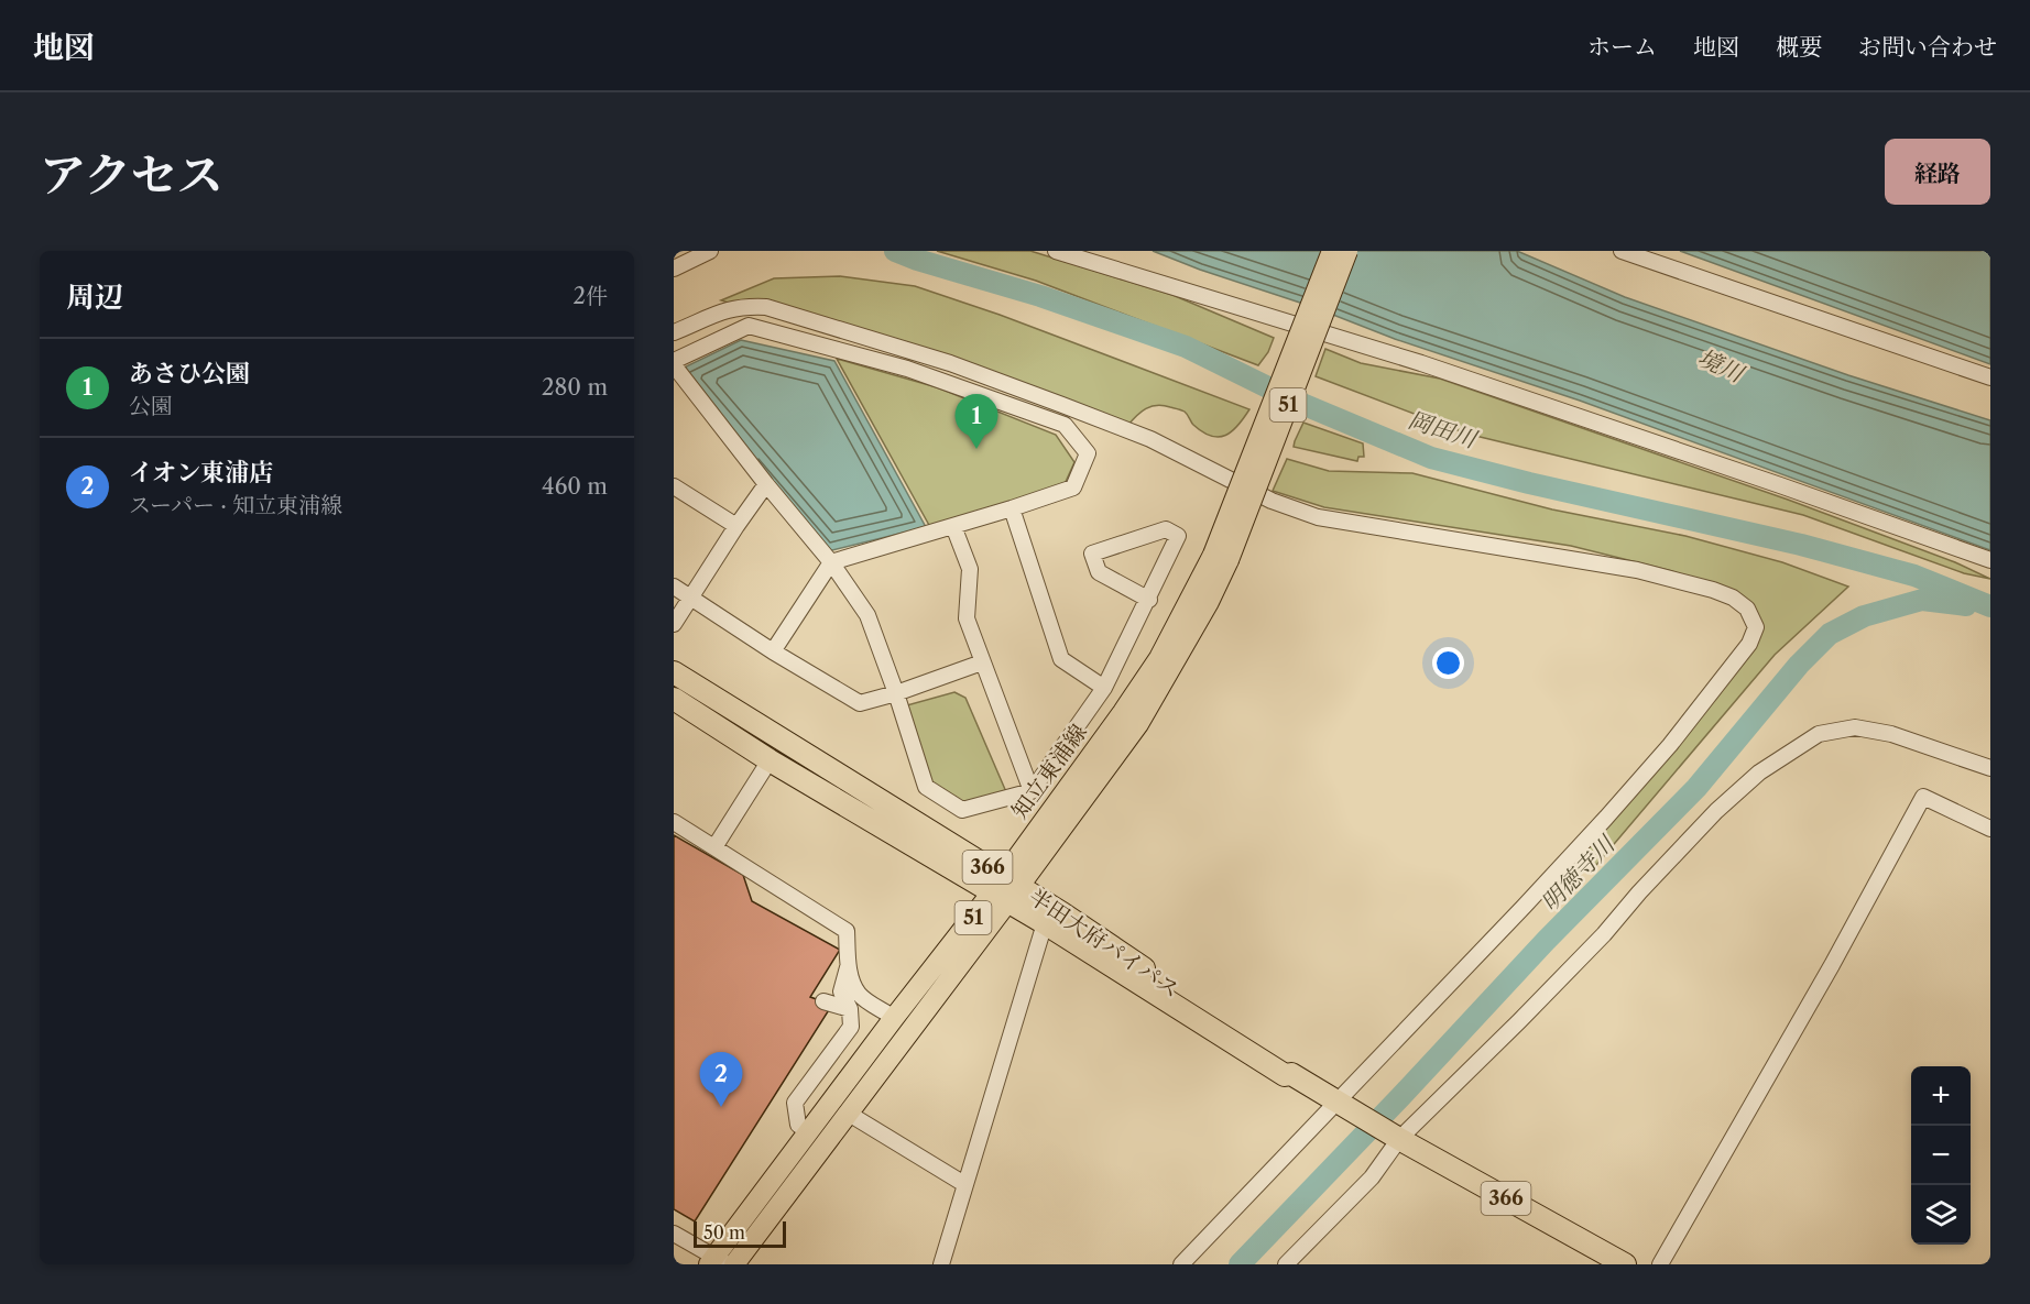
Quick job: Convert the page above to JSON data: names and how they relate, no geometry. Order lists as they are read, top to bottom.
{
  "streets": {
    "highway": ["366", "半田大府パイパス"],
    "main road": ["51", "知立東浦線"]
  },
  "crossings": [
    ["知立東浦線", "半田大府パイパス"]
  ],
  "water": ["境川", "岡田川", "明徳寺川"],
  "scale_bar": "50 m",
  "page": {
    "header": "地図",
    "nav": [
      "ホーム",
      "地図",
      "概要",
      "お問い合わせ"
    ],
    "title": "アクセス",
    "buttons": "経路",
    "heading": ["周辺", "2件"],
    "list": [
      {
        "mark": "1",
        "name": "あさひ公園",
        "note": "公園",
        "value": "280 m"
      },
      {
        "mark": "2",
        "name": "イオン東浦店",
        "note": "スーパー · 知立東浦線",
        "value": "460 m"
      }
    ],
    "pins": ["1", "2"],
    "map_buttons": ["+", "−"],
    "scale": "50 m"
  }
}
